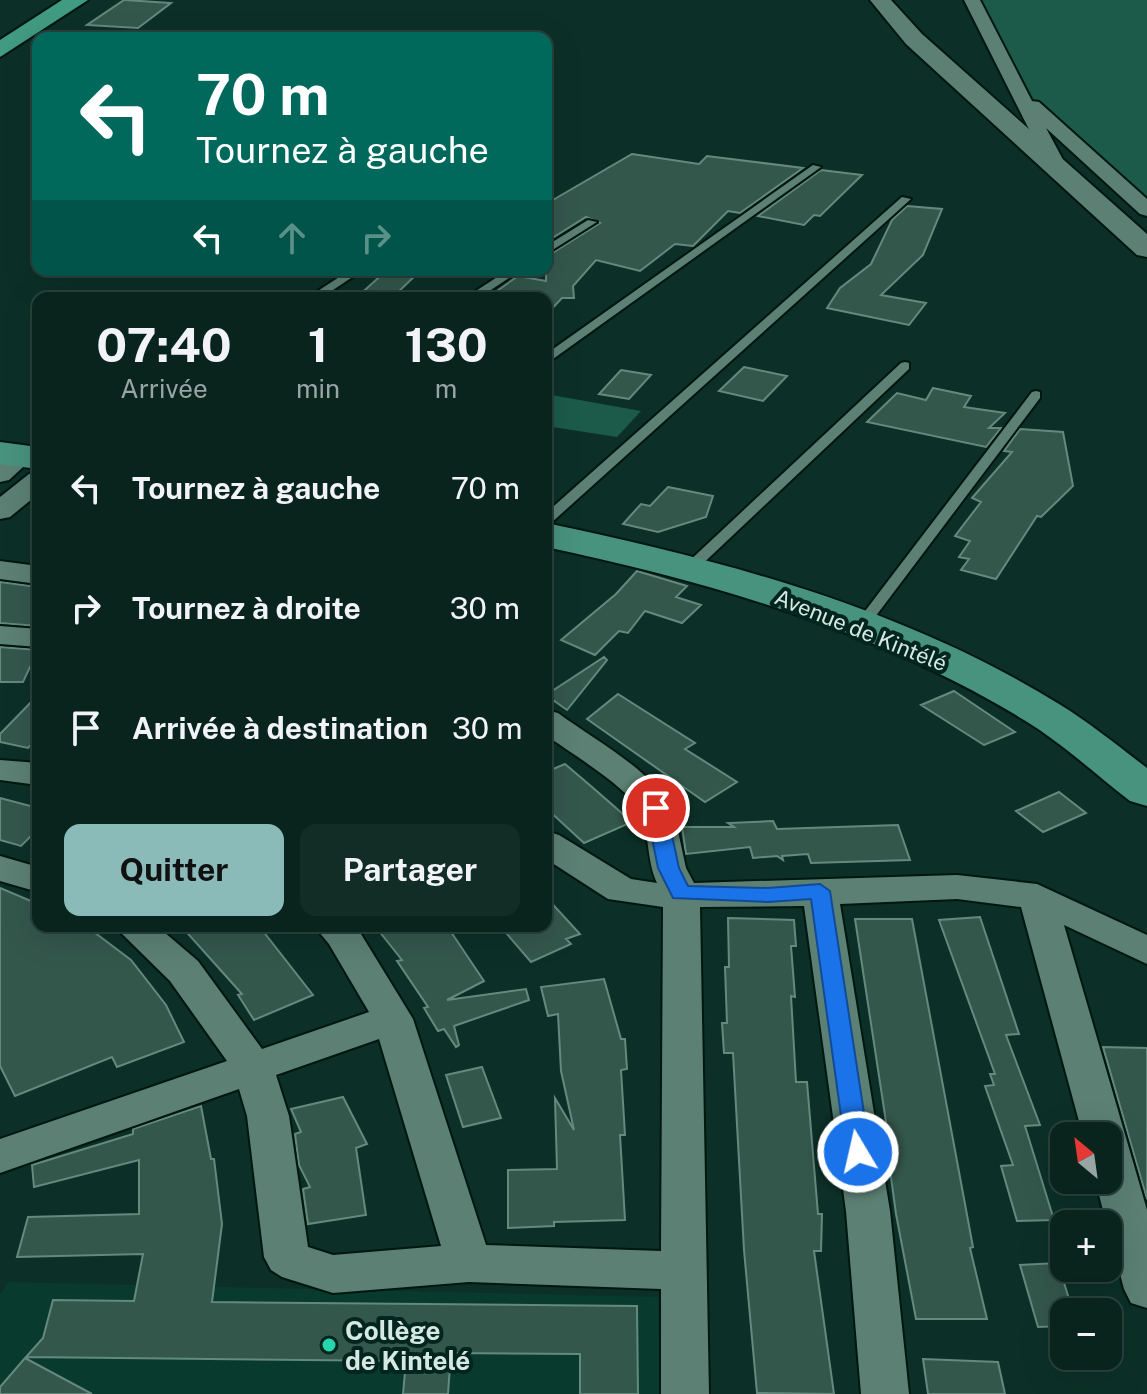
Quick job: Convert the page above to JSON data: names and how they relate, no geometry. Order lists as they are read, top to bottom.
{
  "streets": {
    "main road": ["Avenue de Kintélé"]
  },
  "places": ["Collège de Kintelé"],
  "north": "top left",
  "page": {
    "turn": ["70 m", "Tournez à gauche"],
    "eta": [
      "07:40",
      "Arrivée",
      "1",
      "min",
      "130",
      "m"
    ],
    "list": [
      {
        "name": "Tournez à gauche",
        "value": "70 m"
      },
      {
        "name": "Tournez à droite",
        "value": "30 m"
      },
      {
        "name": "Arrivée à destination",
        "value": "30 m"
      }
    ],
    "buttons": ["Quitter", "Partager"],
    "map_buttons": ["+", "−"]
  }
}
